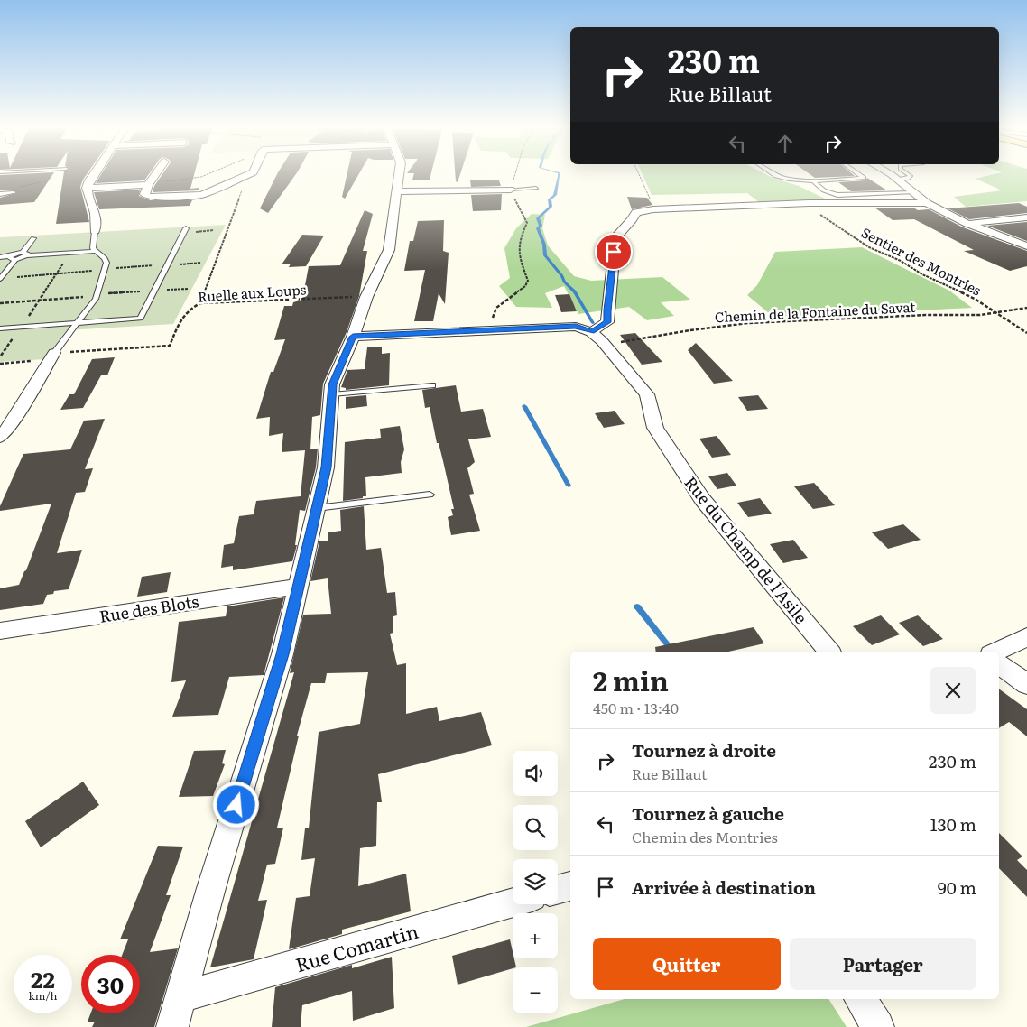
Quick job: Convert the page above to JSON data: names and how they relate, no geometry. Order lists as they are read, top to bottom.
{
  "streets": {
    "street": ["Rue du Champ de l'Asile", "Rue des Blots", "Rue Comartin"],
    "path": ["Sentier des Montries", "Ruelle aux Loups", "Chemin de la Fontaine du Savat"]
  },
  "crossings": [
    ["Sentier des Montries", "Chemin de la Fontaine du Savat"],
    ["Chemin de la Fontaine du Savat", "Rue du Champ de l'Asile"]
  ],
  "page": {
    "turn": ["230 m", "Rue Billaut"],
    "heading": ["2 min", "450 m · 13:40"],
    "list": [
      {
        "name": "Tournez à droite",
        "note": "Rue Billaut",
        "value": "230 m"
      },
      {
        "name": "Tournez à gauche",
        "note": "Chemin des Montries",
        "value": "130 m"
      },
      {
        "name": "Arrivée à destination",
        "value": "90 m"
      }
    ],
    "map_buttons": ["+", "−"],
    "buttons": ["Quitter", "Partager"],
    "speed": "22 km/h",
    "limit": "30"
  }
}
